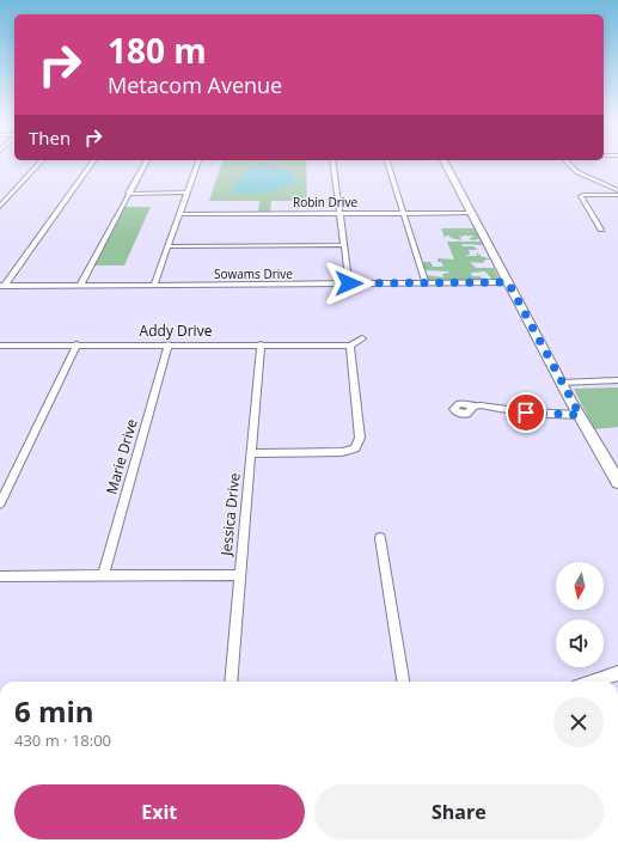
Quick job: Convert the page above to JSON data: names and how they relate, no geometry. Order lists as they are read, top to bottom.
{
  "streets": {
    "street": [
      "Robin Drive",
      "Sowams Drive",
      "Addy Drive",
      "Marie Drive",
      "Jessica Drive"
    ]
  },
  "crossings": [
    ["Addy Drive", "Marie Drive"],
    ["Addy Drive", "Jessica Drive"]
  ],
  "north": "bottom",
  "page": {
    "turn": ["180 m", "Metacom Avenue"],
    "then": "Then",
    "heading": ["6 min", "430 m · 18:00"],
    "buttons": ["Exit", "Share"]
  }
}
